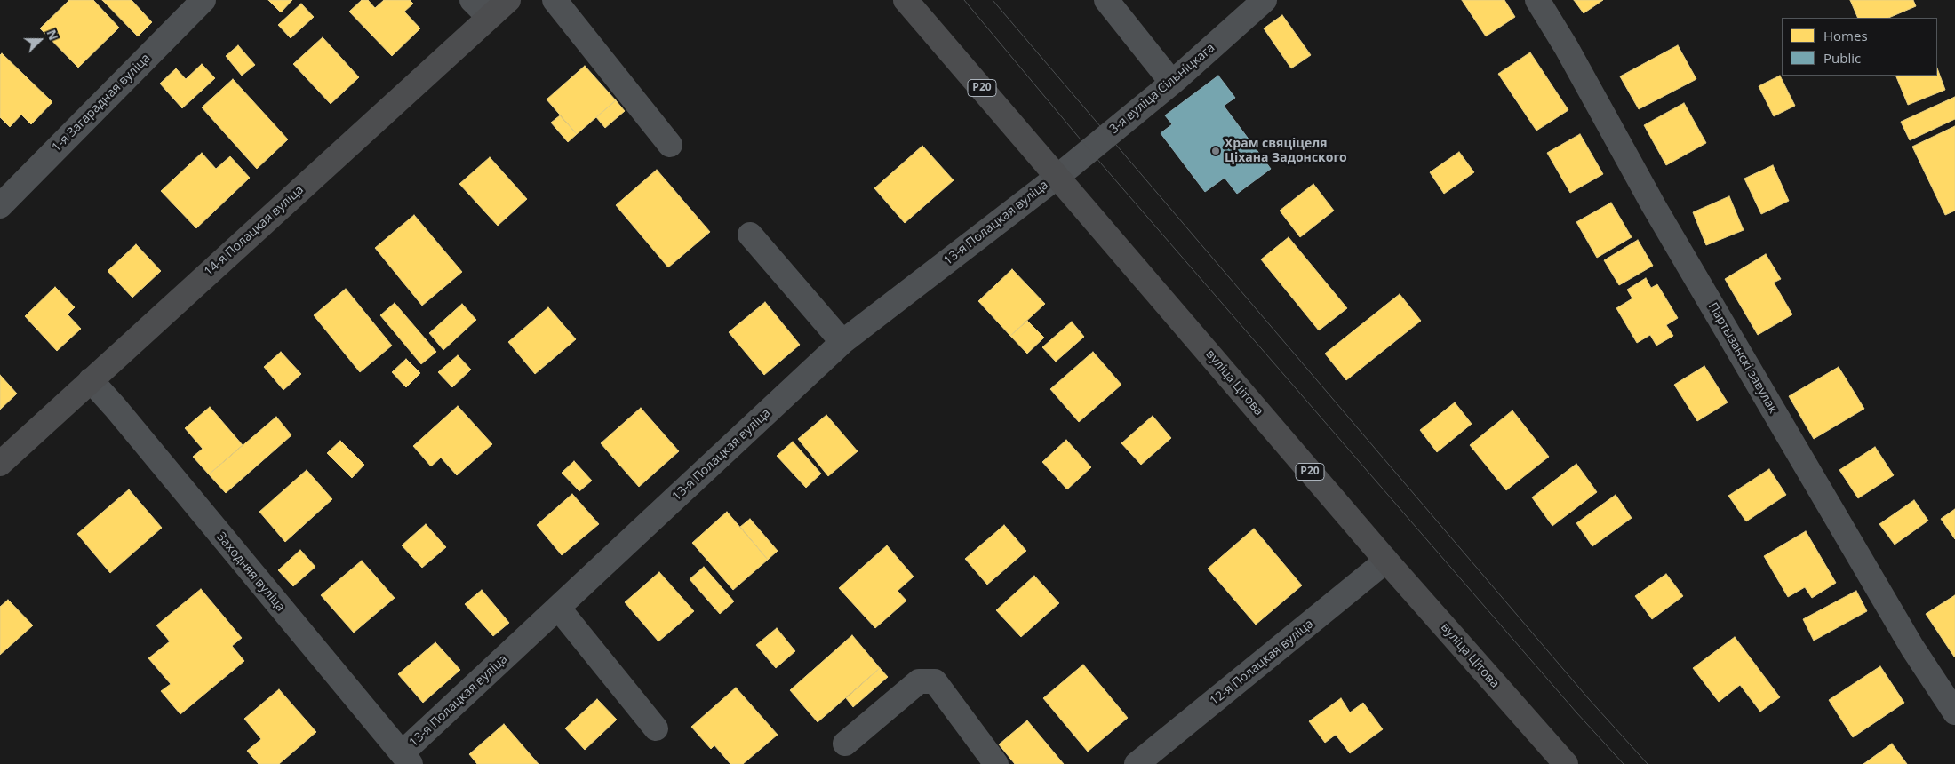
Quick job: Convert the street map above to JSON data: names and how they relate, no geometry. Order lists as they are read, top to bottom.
{
  "streets": {
    "main road": ["Р20", "14-я Полацкая вуліца", "вуліца Цітова"],
    "street": [
      "3-я вуліца Сільніцкага",
      "1-я Загарадная вуліца",
      "13-я Полацкая вуліца",
      "Партызанскі завулак",
      "Заходняя вуліца",
      "12-я Полацкая вуліца"
    ]
  },
  "crossings": [
    ["3-я вуліца Сільніцкага", "13-я Полацкая вуліца"],
    ["3-я вуліца Сільніцкага", "вуліца Цітова"],
    ["13-я Полацкая вуліца", "вуліца Цітова"],
    ["13-я Полацкая вуліца", "Заходняя вуліца"],
    ["14-я Полацкая вуліца", "Заходняя вуліца"],
    ["вуліца Цітова", "12-я Полацкая вуліца"]
  ],
  "places": ["Храм свяціцеля Ціхана Задонского"],
  "legend": ["Homes", "Public"],
  "north": "right"
}
